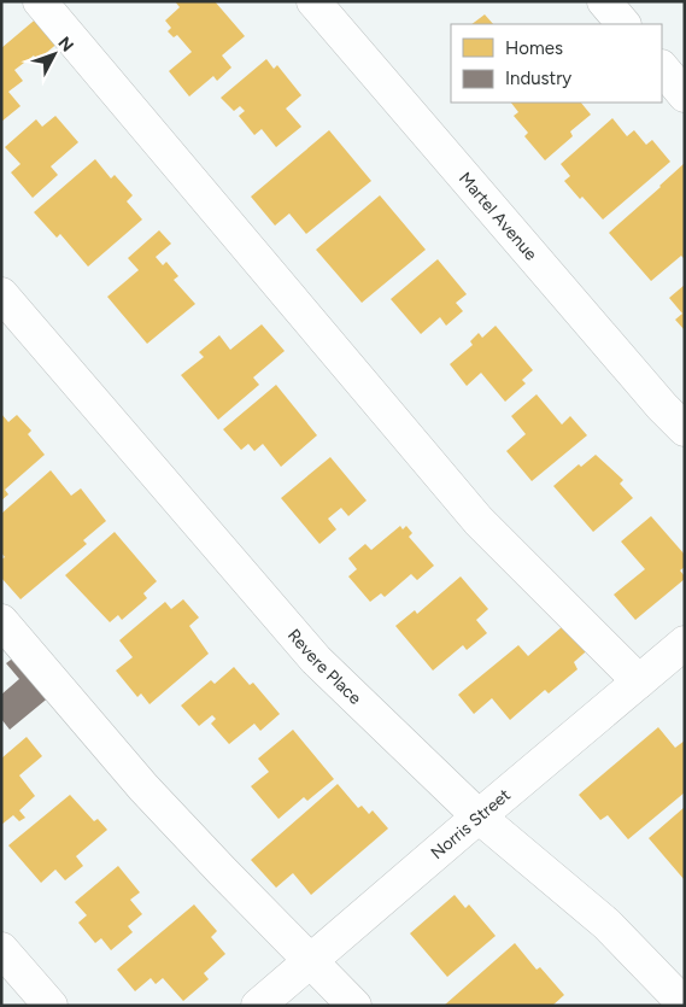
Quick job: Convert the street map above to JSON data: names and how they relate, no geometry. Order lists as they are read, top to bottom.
{
  "streets": {
    "street": ["Martel Avenue", "Revere Place", "Norris Street"]
  },
  "crossings": [
    ["Revere Place", "Norris Street"]
  ],
  "legend": ["Homes", "Industry"],
  "north": "top right"
}
